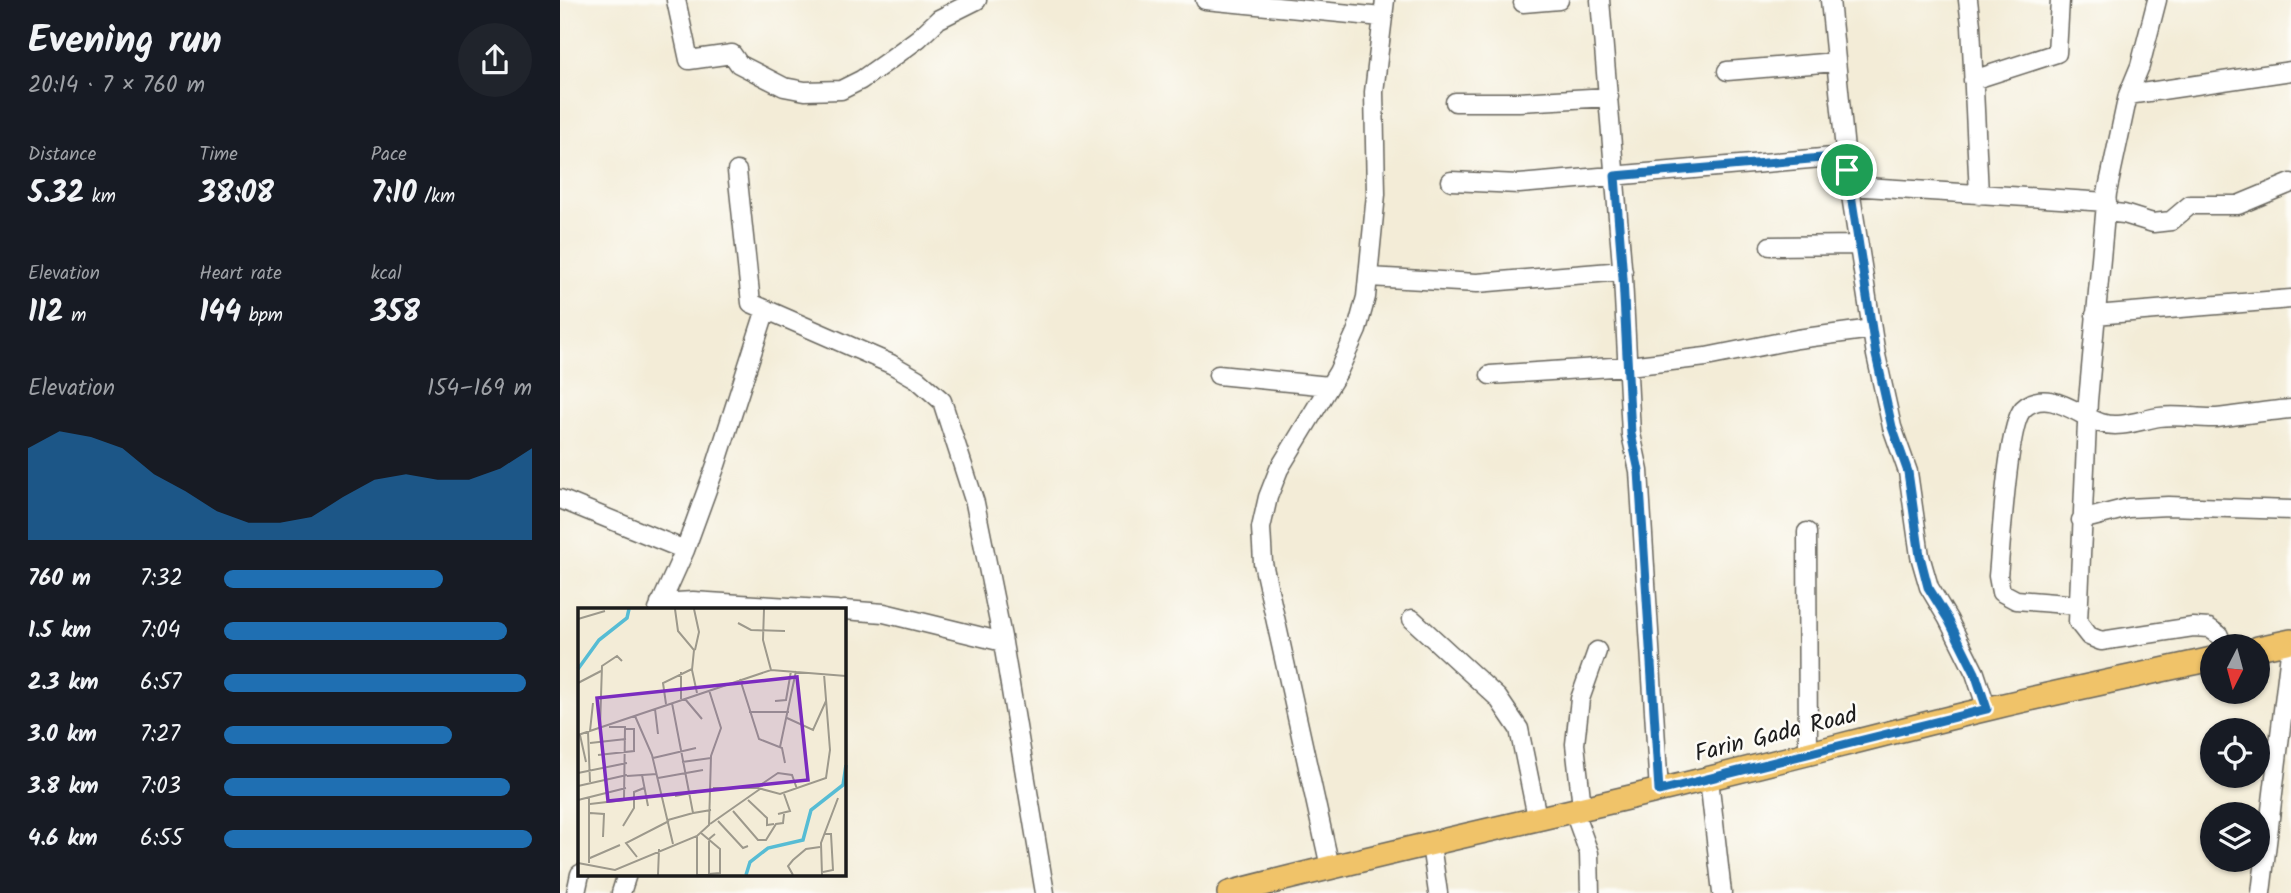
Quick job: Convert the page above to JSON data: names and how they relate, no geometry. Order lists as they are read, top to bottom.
{
  "streets": {
    "main road": ["Farin Gada Road"]
  },
  "north": "bottom",
  "page": {
    "heading": ["Evening run", "20:14 · 7 × 760 m"],
    "stats": [
      ["Distance", "5.32 km"],
      ["Time", "38:08"],
      ["Pace", "7:10 /km"],
      ["Elevation", "112 m"],
      ["Heart rate", "144 bpm"],
      ["kcal", "358"]
    ],
    "chart": ["Elevation", "154–169 m"],
    "list": [
      {
        "name": "760 m",
        "note": "7:32"
      },
      {
        "name": "1.5 km",
        "note": "7:04"
      },
      {
        "name": "2.3 km",
        "note": "6:57"
      },
      {
        "name": "3.0 km",
        "note": "7:27"
      },
      {
        "name": "3.8 km",
        "note": "7:03"
      },
      {
        "name": "4.6 km",
        "note": "6:55"
      }
    ]
  }
}
